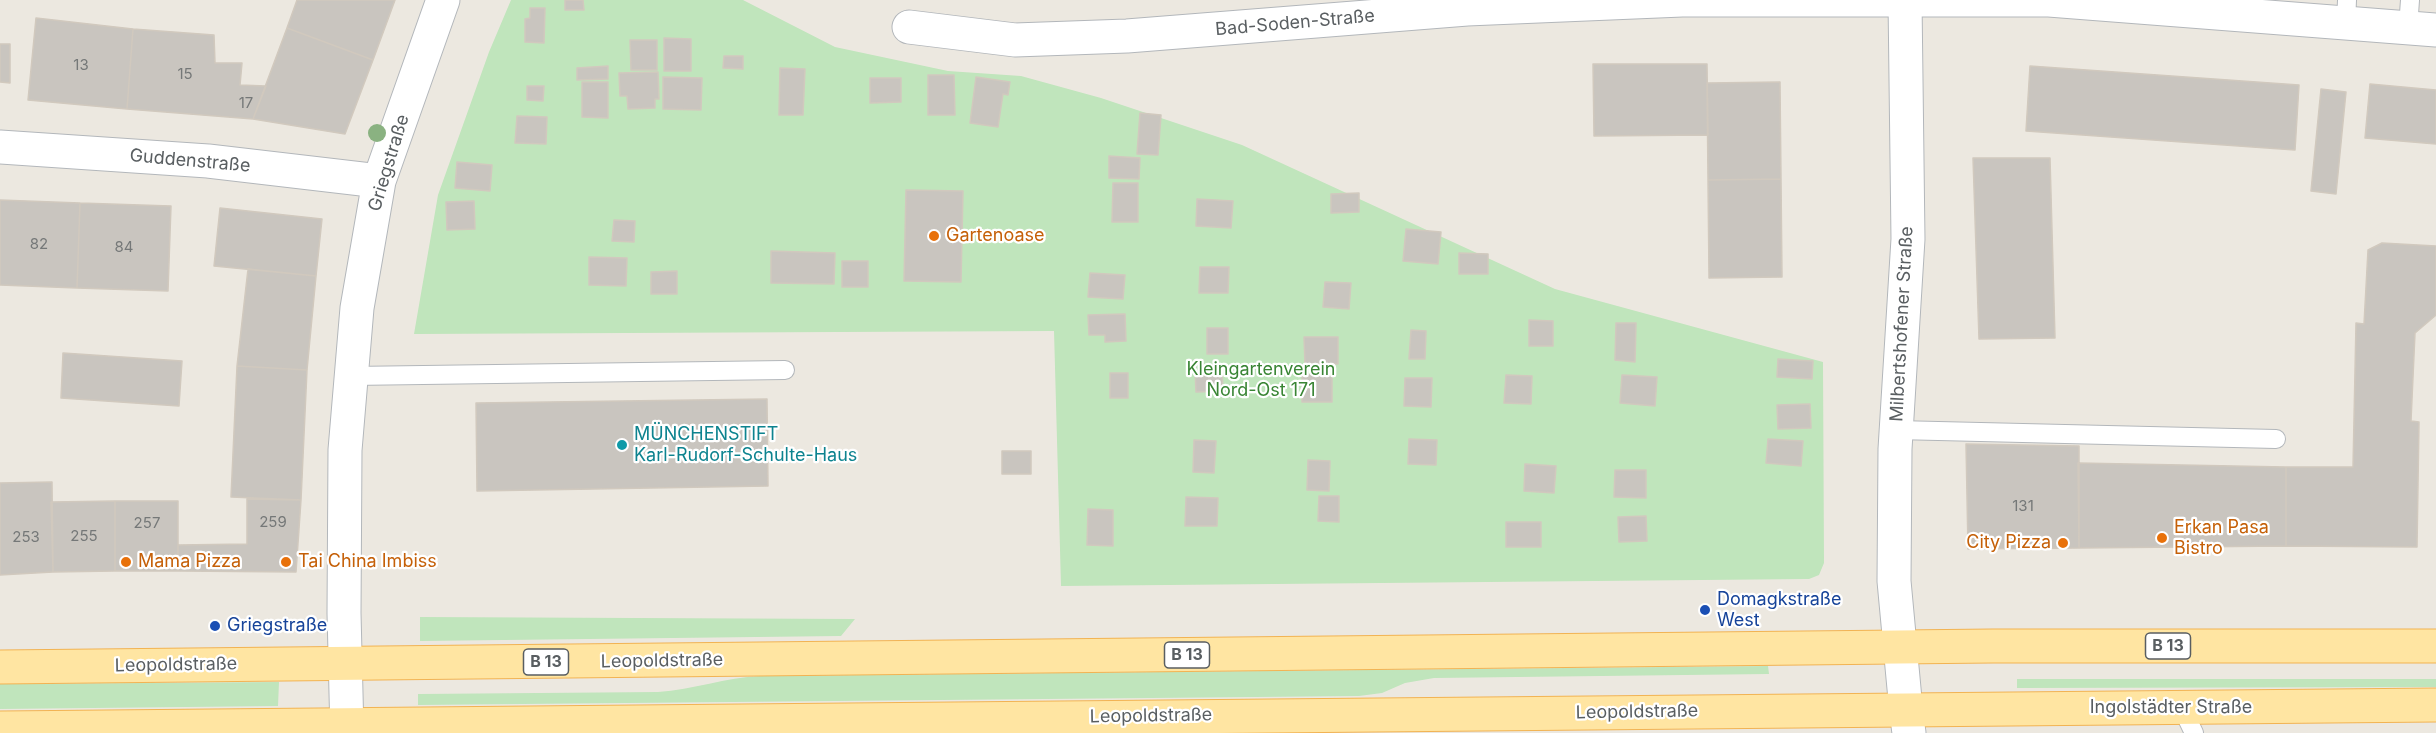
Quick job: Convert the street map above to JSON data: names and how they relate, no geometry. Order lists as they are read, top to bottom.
{
  "streets": {
    "main road": ["B 13", "Leopoldstraße", "Ingolstädter Straße"],
    "street": [
      "Bad-Soden-Straße",
      "Guddenstraße",
      "Griegstraße",
      "Milbertshofener Straße"
    ]
  },
  "crossings": [
    ["Bad-Soden-Straße", "Milbertshofener Straße"],
    ["Guddenstraße", "Griegstraße"],
    ["Griegstraße", "Leopoldstraße"],
    ["Milbertshofener Straße", "B 13"],
    ["Milbertshofener Straße", "Leopoldstraße"],
    ["Milbertshofener Straße", "Ingolstädter Straße"],
    ["B 13", "Leopoldstraße"],
    ["Leopoldstraße", "Ingolstädter Straße"]
  ],
  "parks": ["Kleingartenverein Nord-Ost 171"],
  "places": [
    "Gartenoase",
    "MÜNCHENSTIFT Karl-Rudorf-Schulte-Haus",
    "Erkan Pasa Bistro",
    "City Pizza",
    "Mama Pizza",
    "Tai China Imbiss",
    "Domagkstraße West",
    "Griegstraße"
  ],
  "house_numbers": [
    "13",
    "15",
    "17",
    "82",
    "84",
    "131",
    "259",
    "257",
    "255",
    "253"
  ]
}
